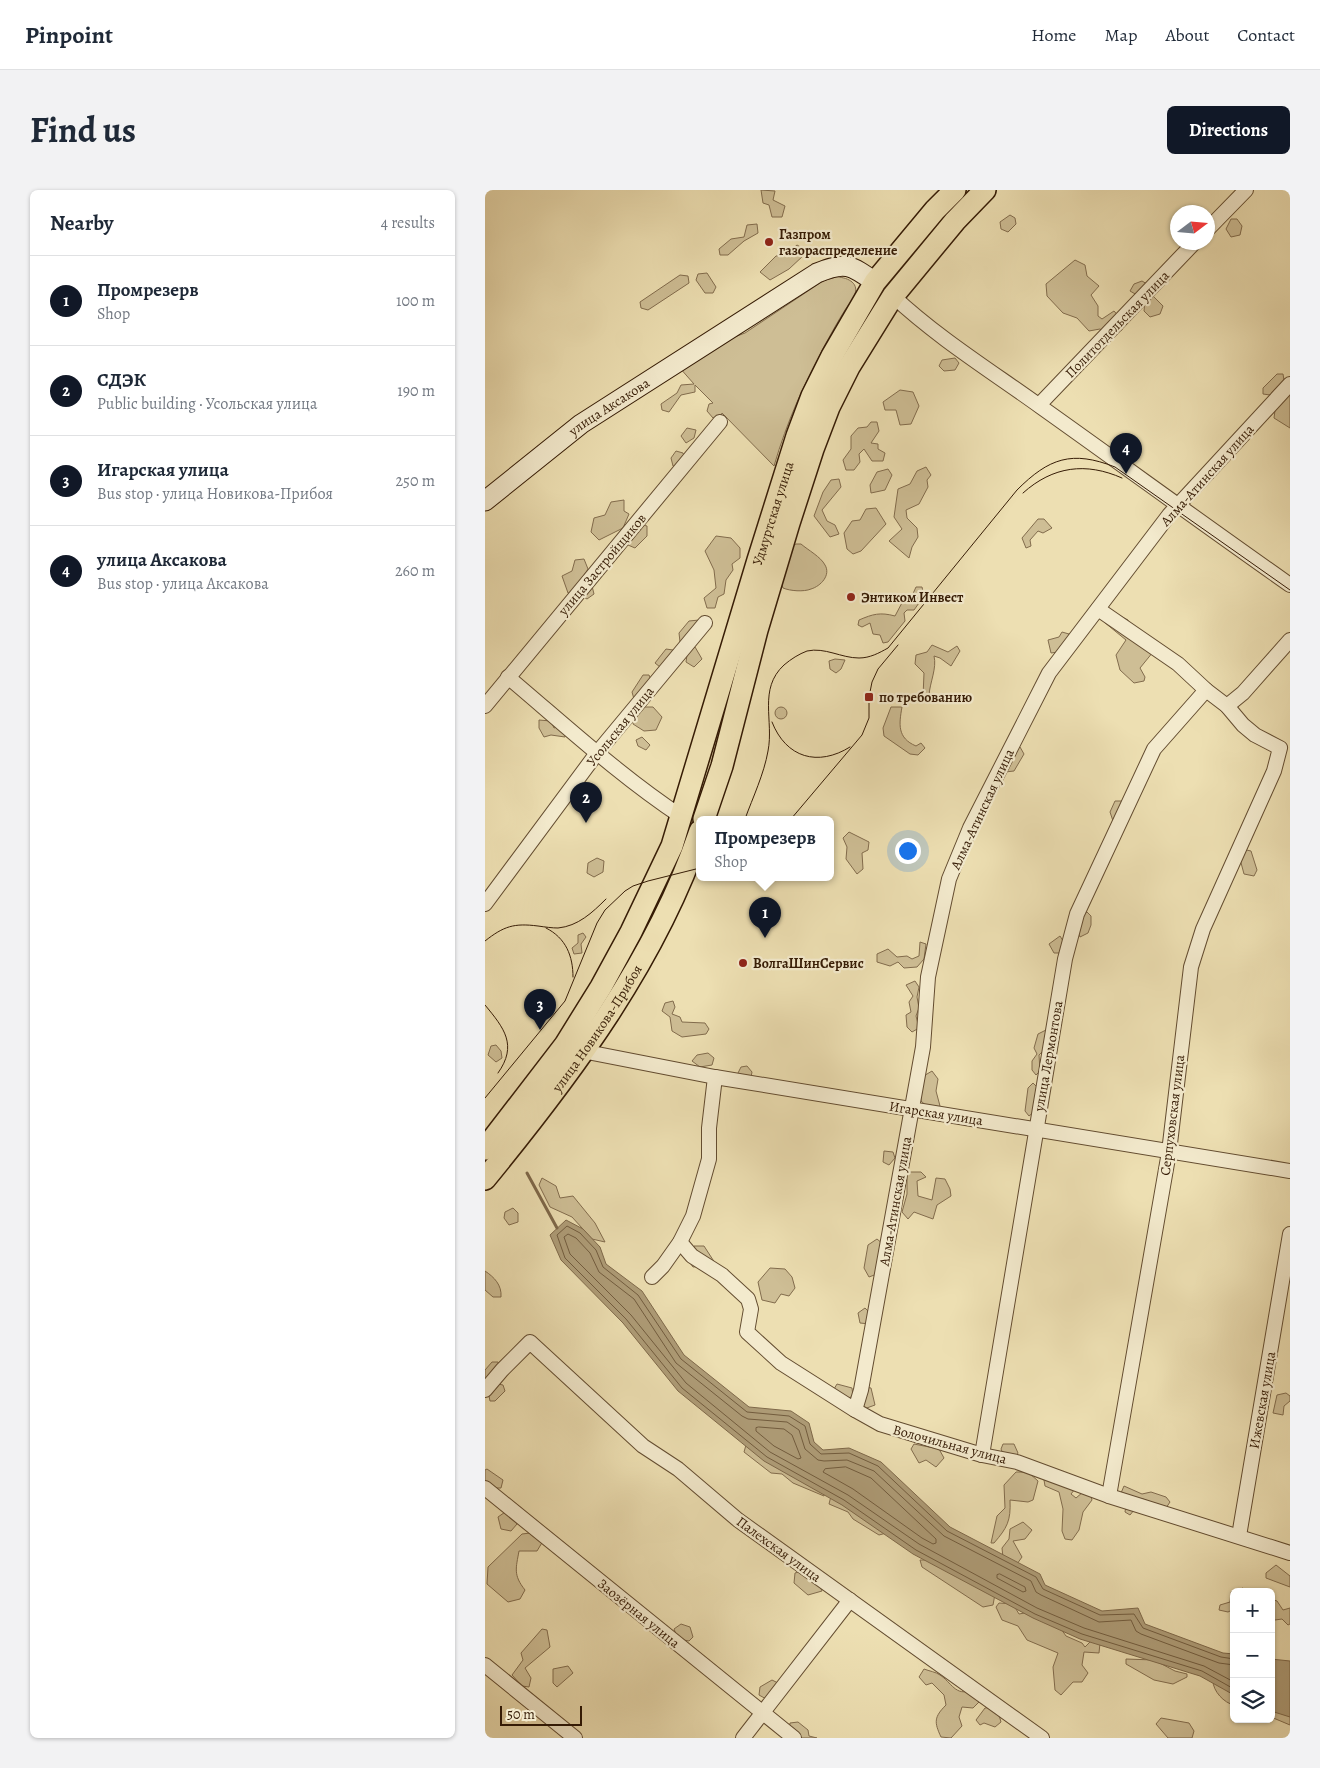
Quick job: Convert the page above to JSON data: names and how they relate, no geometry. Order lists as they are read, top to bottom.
{
  "streets": {
    "main road": ["Удмуртская улица", "улица Новикова-Прибоя"],
    "street": [
      "Политотдельская улица",
      "улица Аксакова",
      "Алма-Атинская улица",
      "улица Застройщиков",
      "Усольская улица",
      "улица Лермонтова",
      "Игарская улица",
      "Серпуховская улица",
      "Ижевская улица",
      "Волочильная улица",
      "Палехская улица",
      "Заозёрная улица"
    ]
  },
  "crossings": [
    ["улица Аксакова", "Удмуртская улица"],
    ["Алма-Атинская улица", "Игарская улица"],
    ["Алма-Атинская улица", "Волочильная улица"],
    ["Удмуртская улица", "улица Новикова-Прибоя"],
    ["улица Новикова-Прибоя", "Игарская улица"],
    ["улица Лермонтова", "Игарская улица"],
    ["улица Лермонтова", "Волочильная улица"],
    ["Игарская улица", "Серпуховская улица"],
    ["Серпуховская улица", "Волочильная улица"],
    ["Ижевская улица", "Волочильная улица"]
  ],
  "places": {
    "other": ["Газпром газораспределение", "Энтиком Инвест", "ВолгаШинСервис"],
    "transit": ["по требованию"]
  },
  "scale_bar": "50 m",
  "north": "right",
  "page": {
    "header": "Pinpoint",
    "nav": [
      "Home",
      "Map",
      "About",
      "Contact"
    ],
    "title": "Find us",
    "buttons": "Directions",
    "heading": ["Nearby", "4 results"],
    "list": [
      {
        "mark": "1",
        "name": "Промрезерв",
        "note": "Shop",
        "value": "100 m"
      },
      {
        "mark": "2",
        "name": "СДЭК",
        "note": "Public building · Усольская улица",
        "value": "190 m"
      },
      {
        "mark": "3",
        "name": "Игарская улица",
        "note": "Bus stop · улица Новикова-Прибоя",
        "value": "250 m"
      },
      {
        "mark": "4",
        "name": "улица Аксакова",
        "note": "Bus stop · улица Аксакова",
        "value": "260 m"
      }
    ],
    "pins": [
      "4",
      "2",
      "1",
      "3"
    ],
    "popup": ["Промрезерв", "Shop"],
    "map_buttons": ["+", "−"],
    "scale": "50 m"
  }
}
